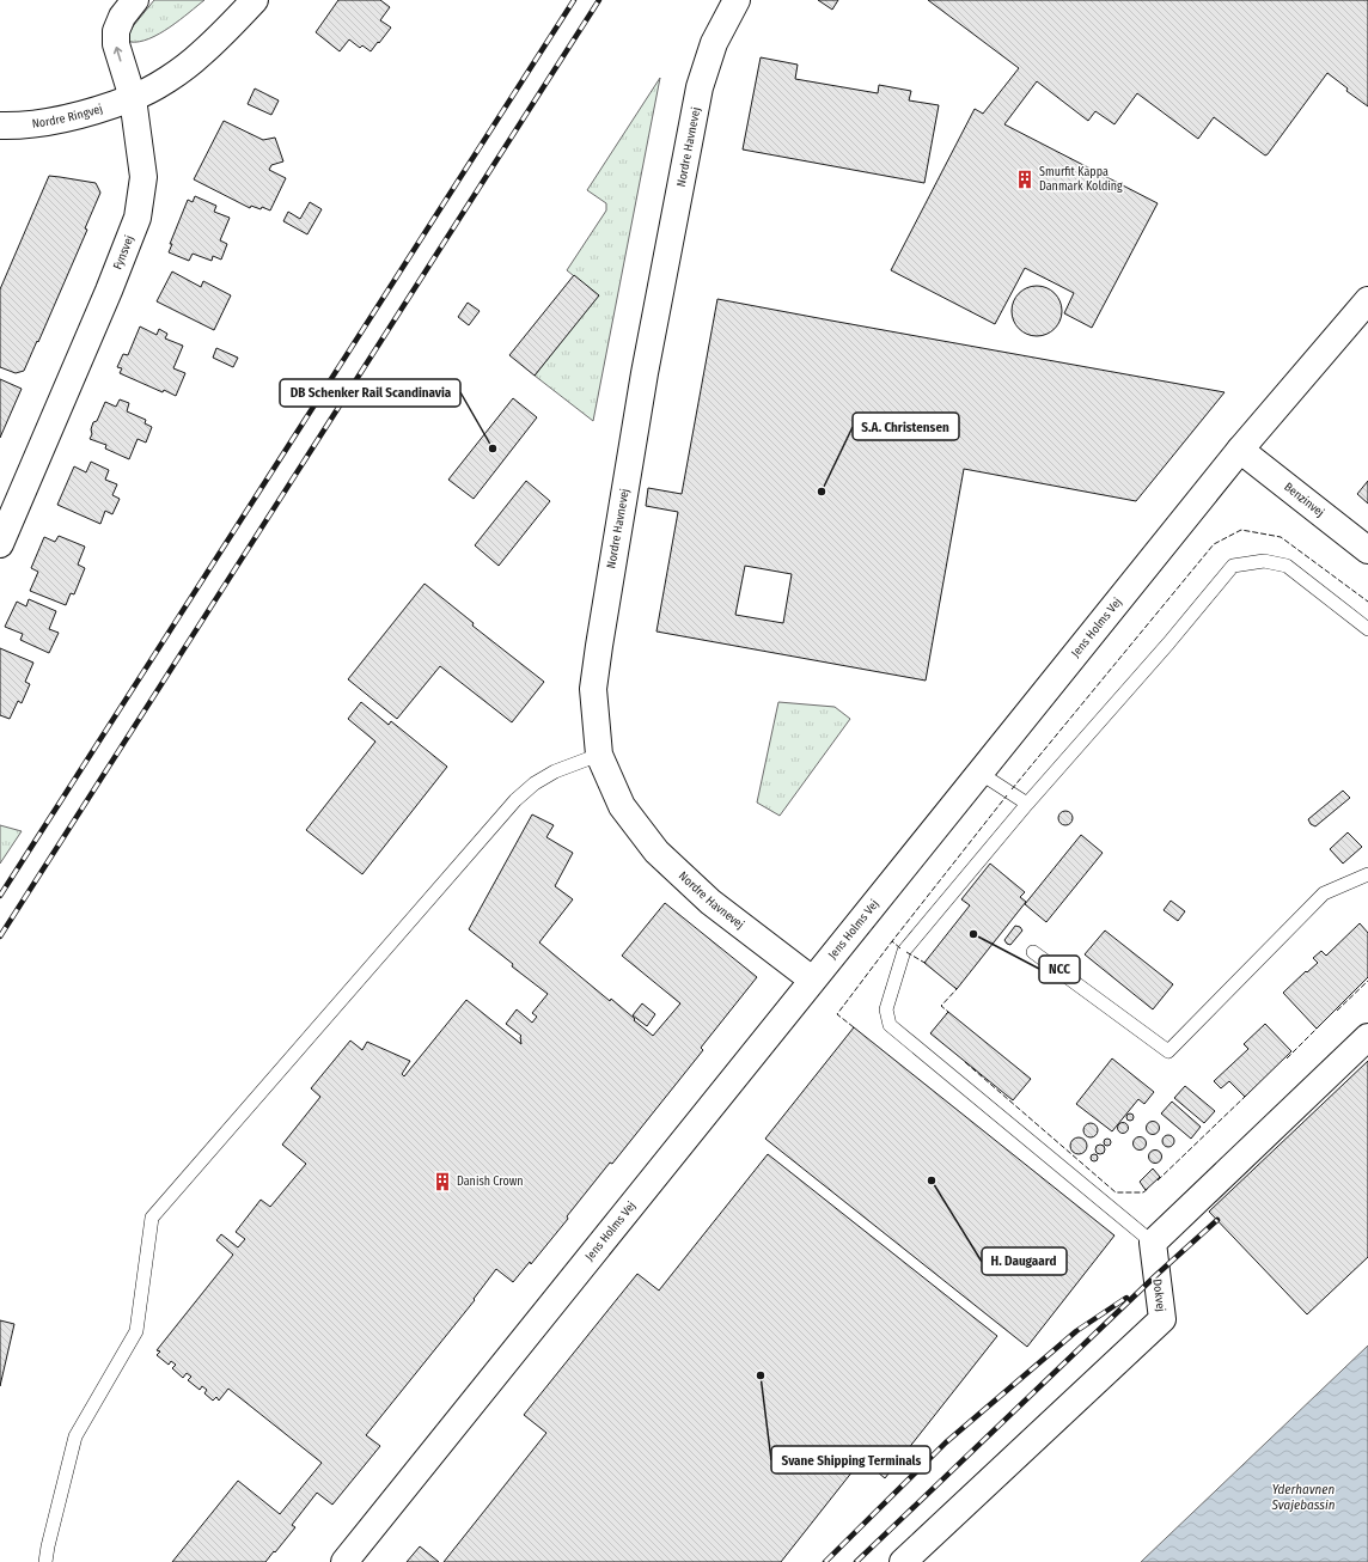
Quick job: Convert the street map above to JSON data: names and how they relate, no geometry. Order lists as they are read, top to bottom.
{
  "streets": {
    "street": [
      "Nordre Ringvej",
      "Nordre Havnevej",
      "Fynsvej",
      "Benzinvej",
      "Jens Holms Vej",
      "Dokvej"
    ]
  },
  "crossings": [
    ["Nordre Ringvej", "Fynsvej"],
    ["Nordre Havnevej", "Jens Holms Vej"],
    ["Benzinvej", "Jens Holms Vej"]
  ],
  "water": ["Yderhavnen Svajebassin"],
  "places": {
    "building": ["Smurfit Kappa Danmark Kolding", "Danish Crown"],
    "other": [
      "DB Schenker Rail Scandinavia",
      "S.A. Christensen",
      "NCC",
      "H. Daugaard",
      "Svane Shipping Terminals"
    ]
  }
}
